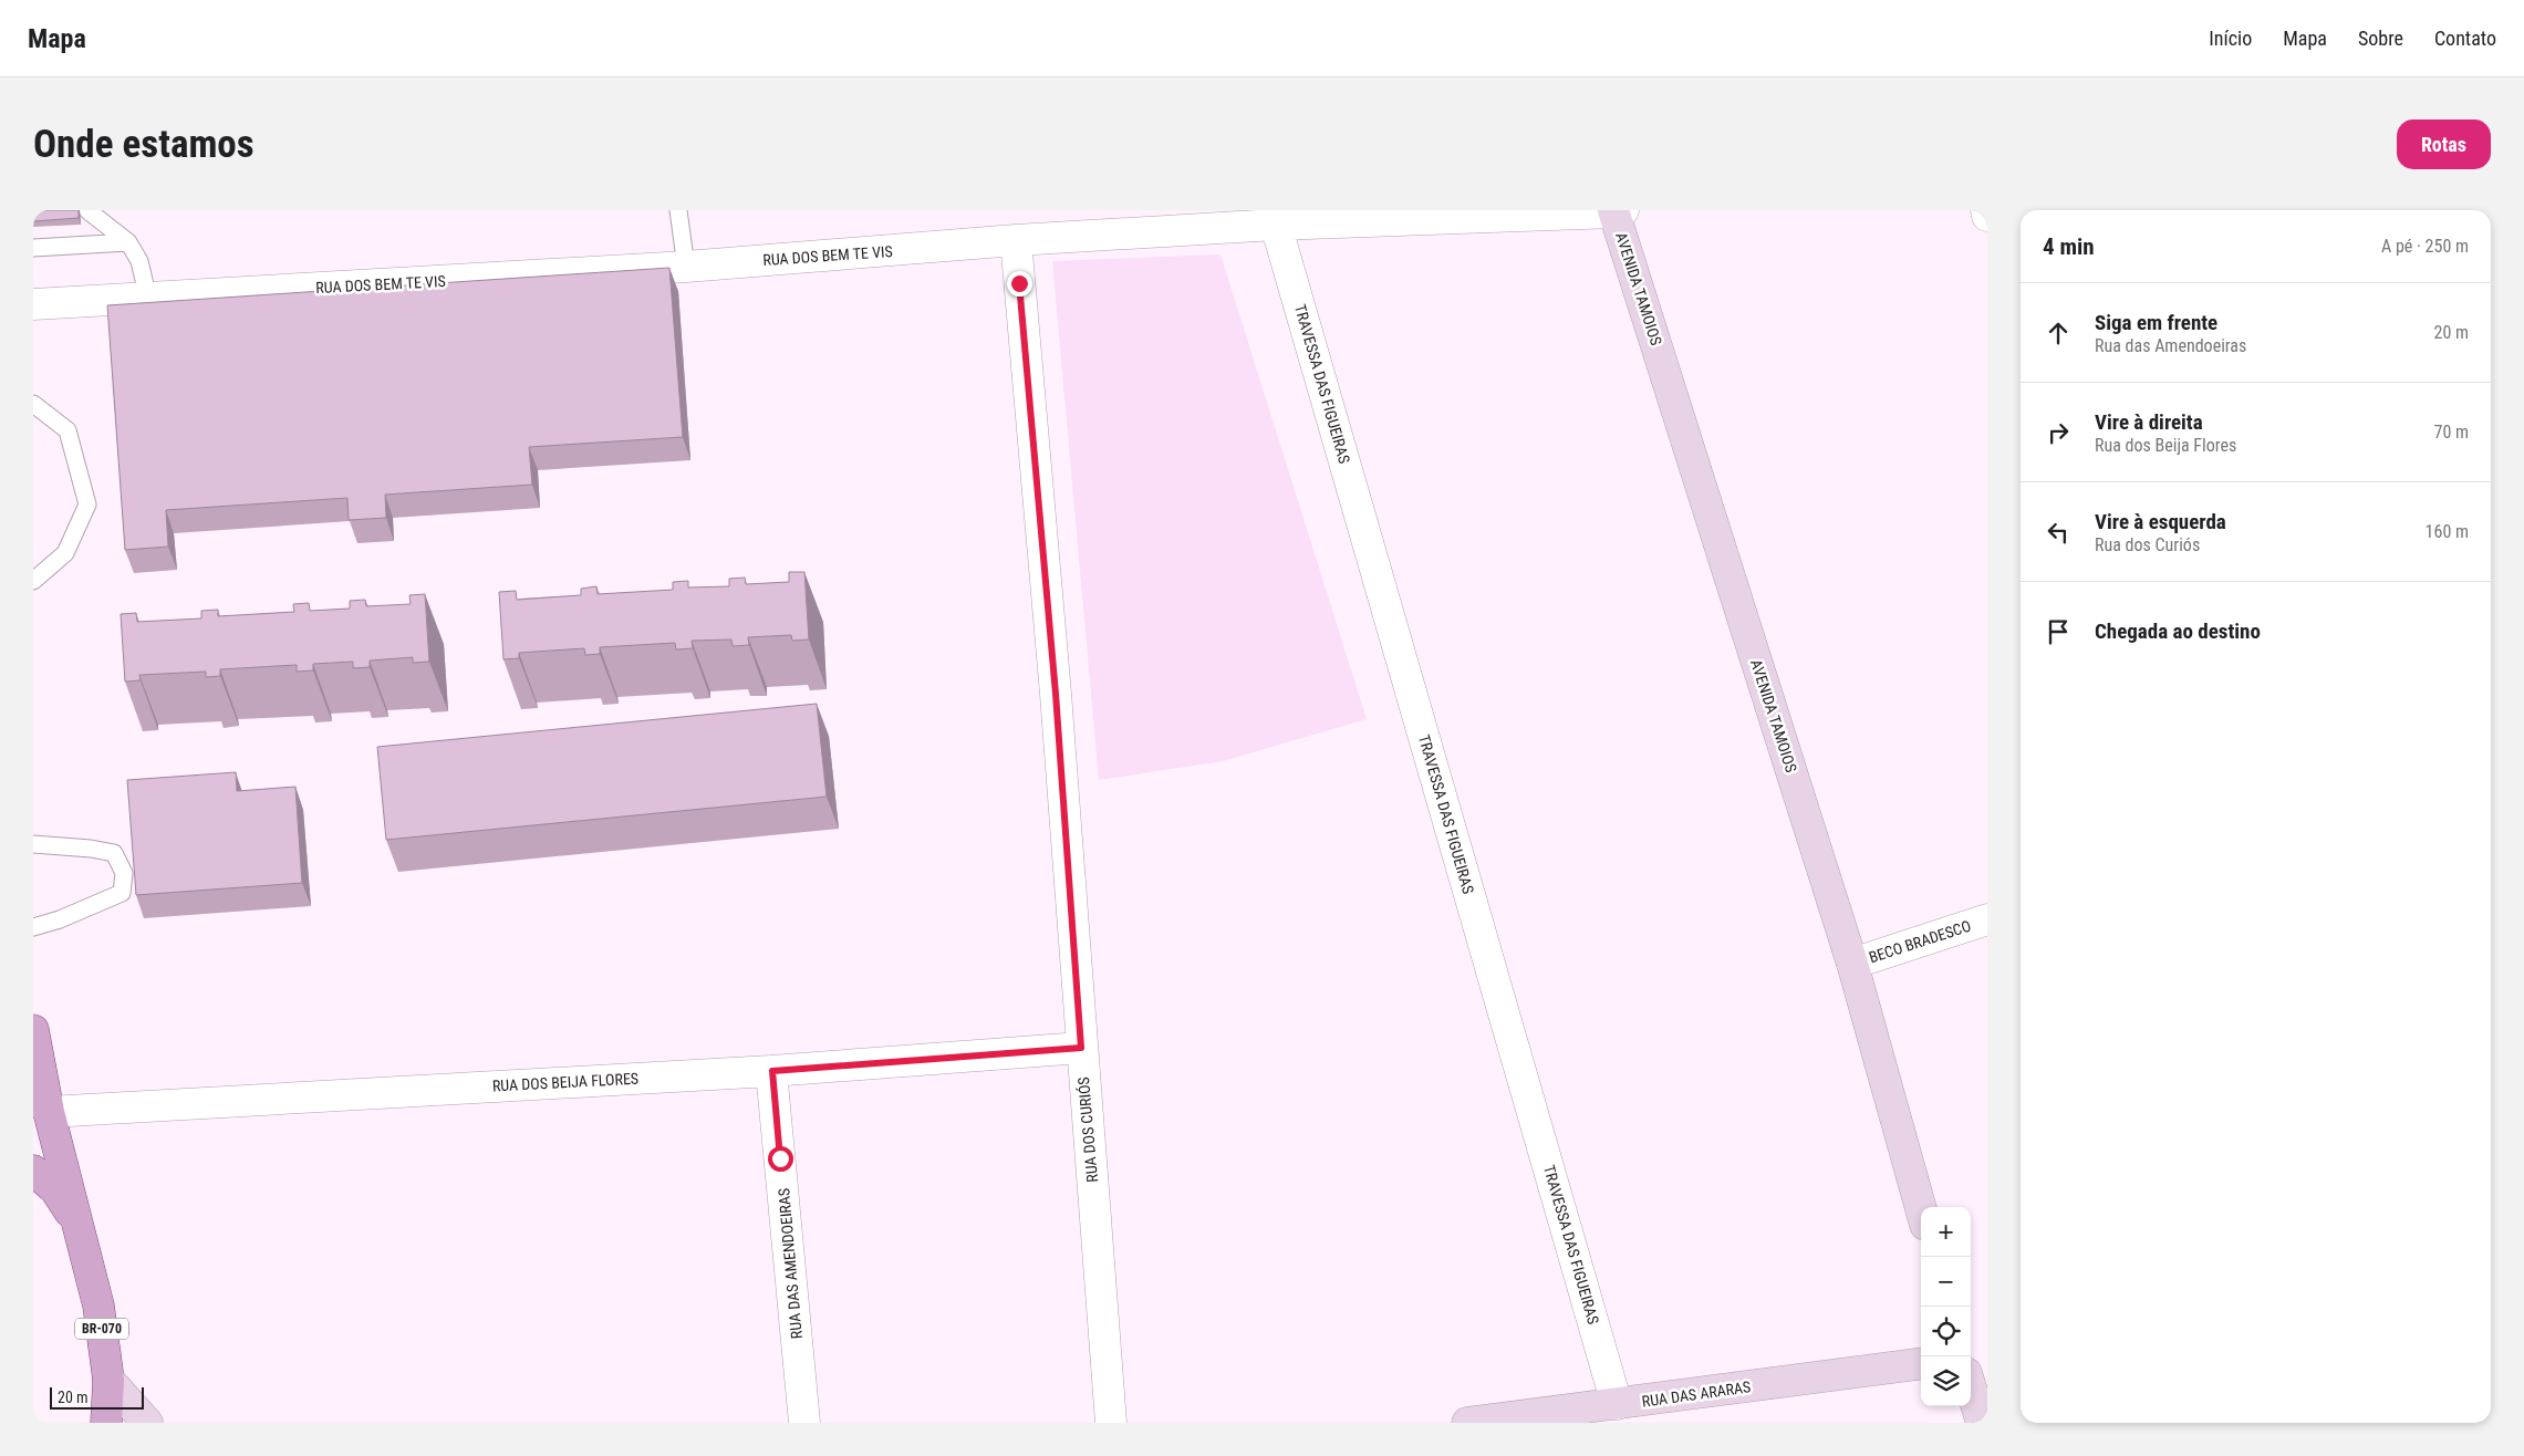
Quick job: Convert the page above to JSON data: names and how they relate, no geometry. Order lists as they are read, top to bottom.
{
  "streets": {
    "main road": ["BR-070"],
    "street": [
      "RUA DOS BEM TE VIS",
      "AVENIDA TAMOIOS",
      "TRAVESSA DAS FIGUEIRAS",
      "BECO BRADESCO",
      "RUA DOS BEIJA FLORES",
      "RUA DOS CURIÓS",
      "RUA DAS AMENDOEIRAS",
      "RUA DAS ARARAS"
    ]
  },
  "crossings": [
    ["RUA DOS BEM TE VIS", "AVENIDA TAMOIOS"],
    ["RUA DOS BEM TE VIS", "TRAVESSA DAS FIGUEIRAS"],
    ["RUA DOS BEM TE VIS", "RUA DOS CURIÓS"],
    ["AVENIDA TAMOIOS", "BECO BRADESCO"],
    ["TRAVESSA DAS FIGUEIRAS", "RUA DAS ARARAS"],
    ["RUA DOS BEIJA FLORES", "RUA DOS CURIÓS"],
    ["RUA DOS BEIJA FLORES", "RUA DAS AMENDOEIRAS"],
    ["RUA DOS BEIJA FLORES", "BR-070"]
  ],
  "scale_bar": "20 m",
  "page": {
    "header": "Mapa",
    "nav": [
      "Início",
      "Mapa",
      "Sobre",
      "Contato"
    ],
    "buttons": "Rotas",
    "title": "Onde estamos",
    "heading": ["4 min", "A pé · 250 m"],
    "list": [
      ["Siga em frente", "Rua das Amendoeiras", "20 m"],
      ["Vire à direita", "Rua dos Beija Flores", "70 m"],
      ["Vire à esquerda", "Rua dos Curiós", "160 m"],
      "Chegada ao destino"
    ],
    "map_buttons": ["+", "−"],
    "scale": "20 m"
  }
}
